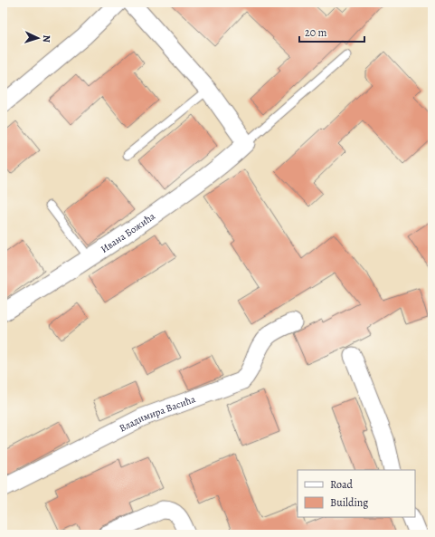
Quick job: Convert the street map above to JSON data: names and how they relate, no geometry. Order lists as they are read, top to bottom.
{
  "streets": {
    "street": ["Ивана Божића", "Владимира Васића"]
  },
  "legend": ["Road", "Building"],
  "scale_bar": "20 m",
  "north": "right"
}
